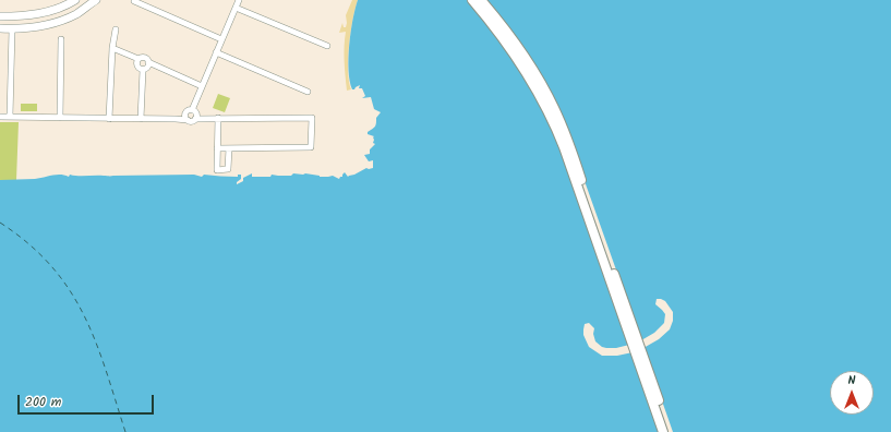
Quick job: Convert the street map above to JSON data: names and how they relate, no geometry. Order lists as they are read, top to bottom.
{
  "scale_bar": "200 m",
  "north": "top"
}
